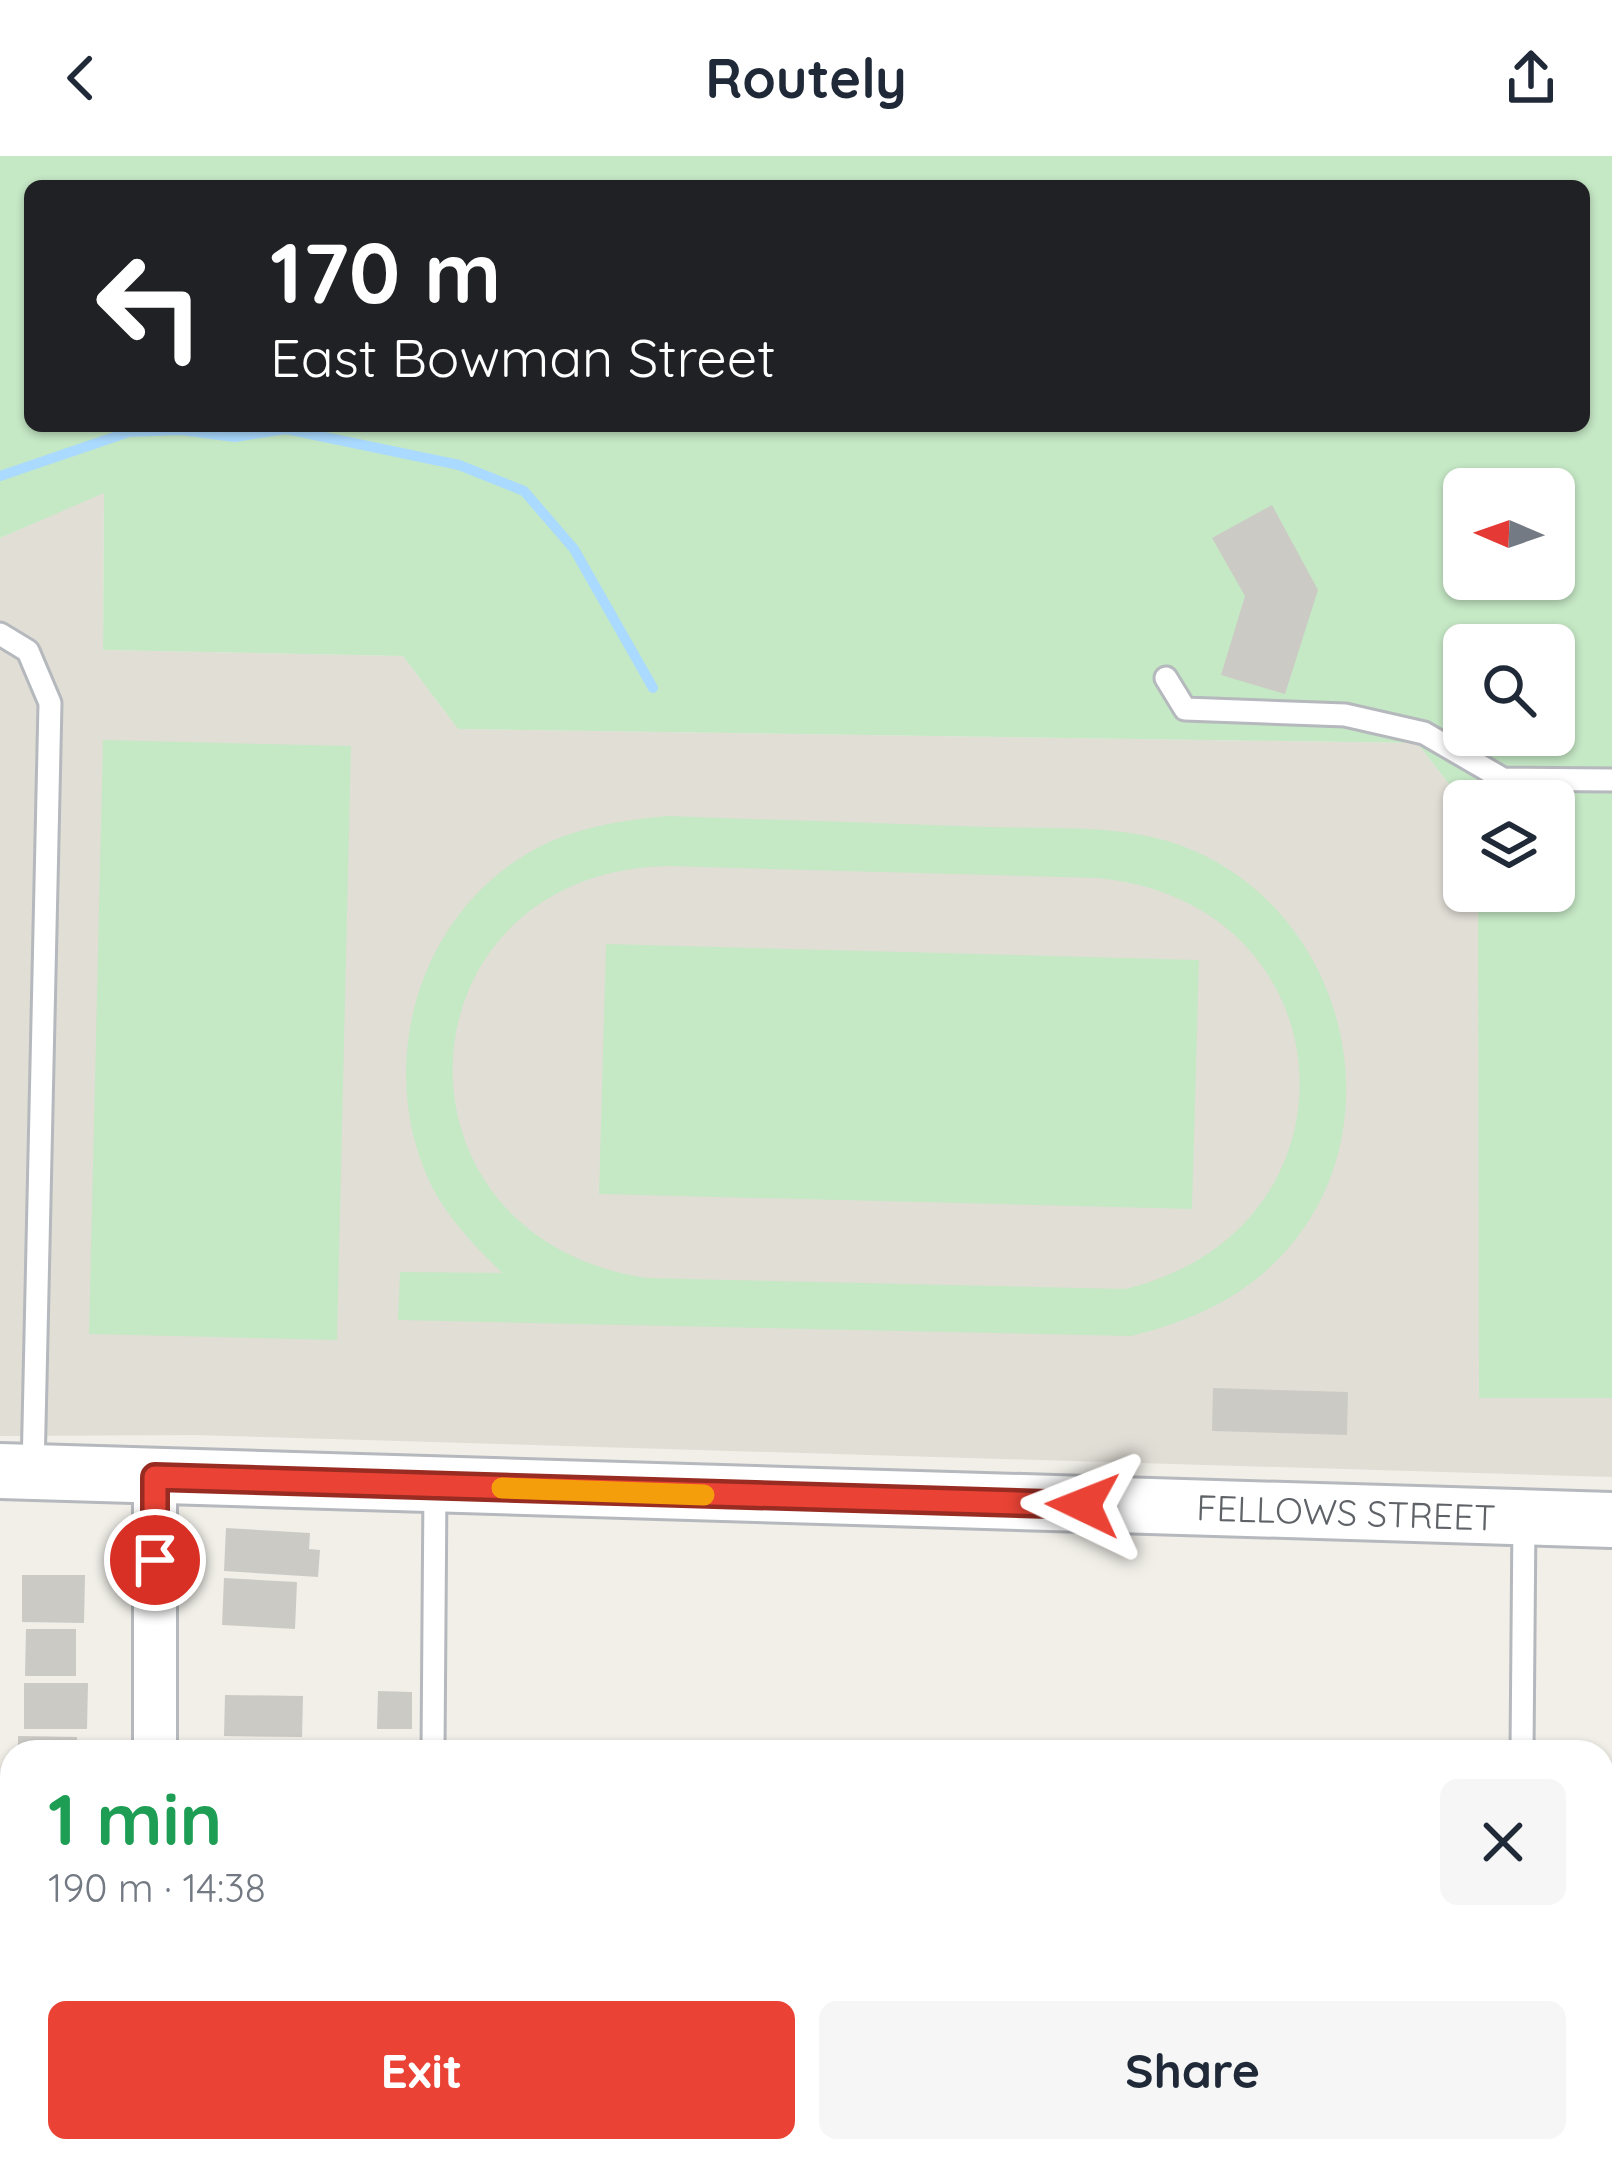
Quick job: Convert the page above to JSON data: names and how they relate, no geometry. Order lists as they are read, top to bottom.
{
  "streets": {
    "street": ["FELLOWS STREET"]
  },
  "north": "left",
  "page": {
    "header": "Routely",
    "turn": ["170 m", "East Bowman Street"],
    "heading": ["1 min", "190 m · 14:38"],
    "buttons": ["Exit", "Share"]
  }
}
